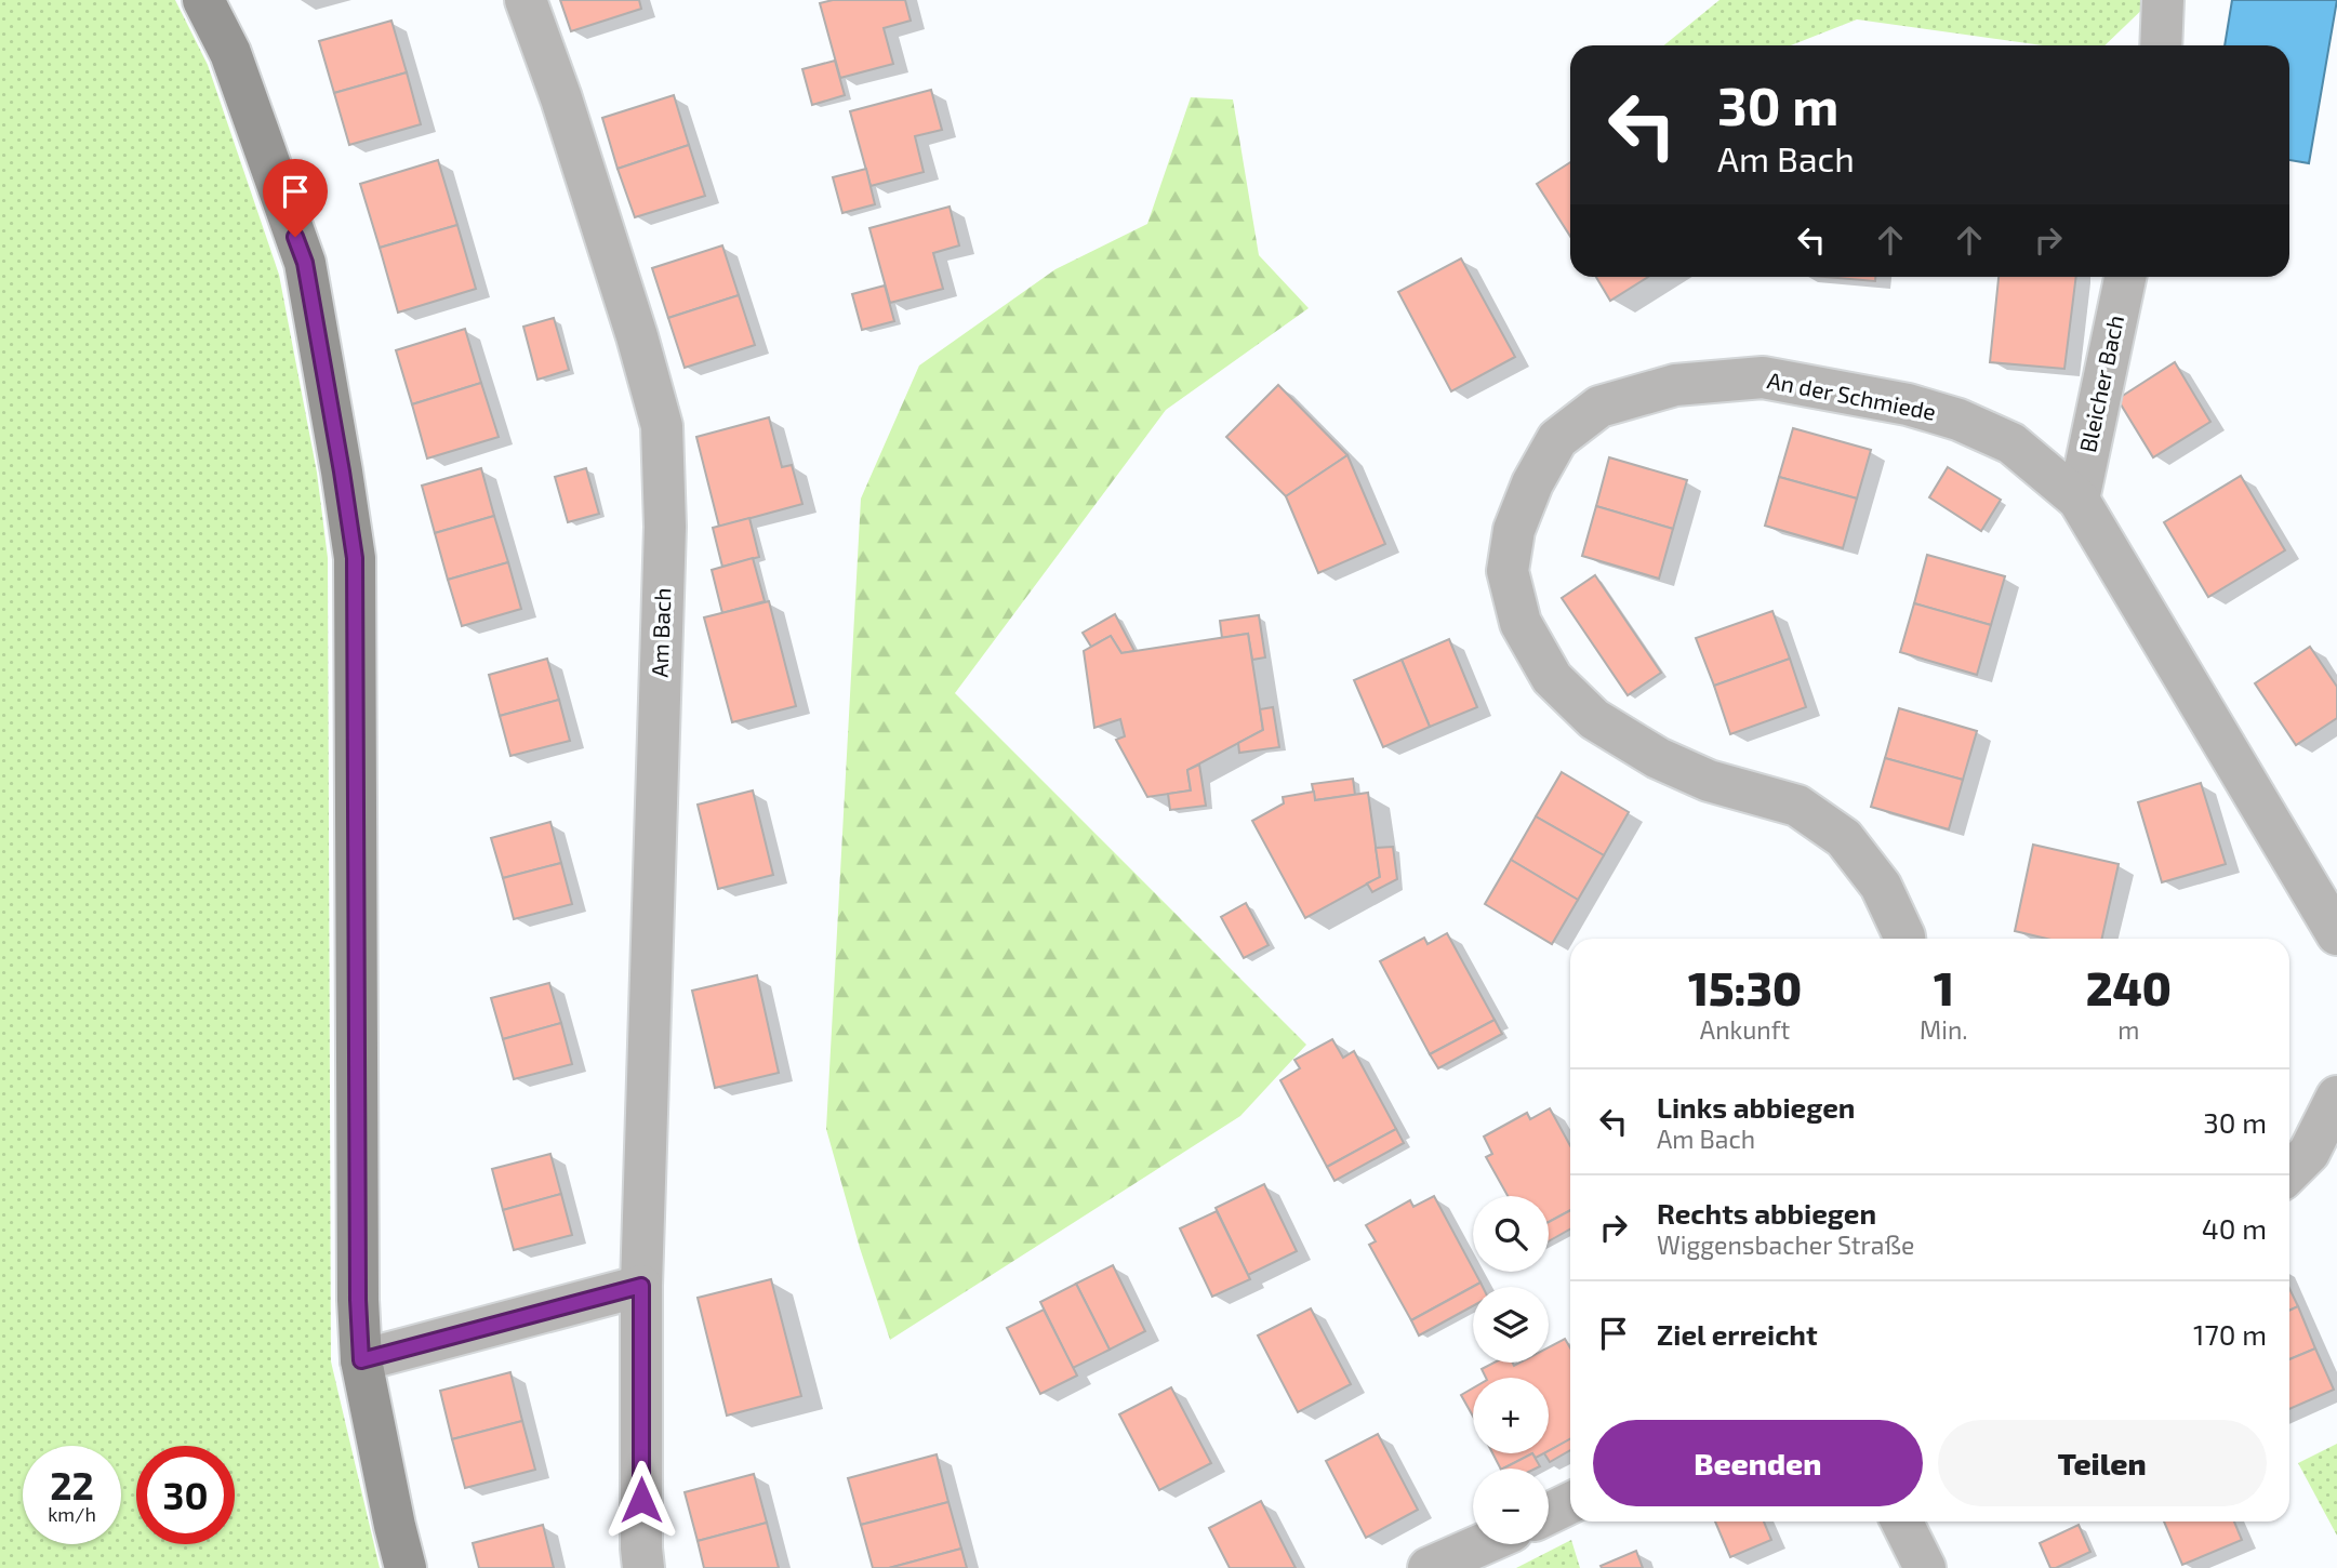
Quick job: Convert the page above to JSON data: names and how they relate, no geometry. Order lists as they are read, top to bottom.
{
  "streets": {
    "street": ["Bleicher Bach", "An der Schmiede", "Am Bach"]
  },
  "crossings": [
    ["Bleicher Bach", "An der Schmiede"]
  ],
  "page": {
    "turn": ["30 m", "Am Bach"],
    "eta": [
      "15:30",
      "Ankunft",
      "1",
      "Min.",
      "240",
      "m"
    ],
    "list": [
      {
        "name": "Links abbiegen",
        "note": "Am Bach",
        "value": "30 m"
      },
      {
        "name": "Rechts abbiegen",
        "note": "Wiggensbacher Straße",
        "value": "40 m"
      },
      {
        "name": "Ziel erreicht",
        "value": "170 m"
      }
    ],
    "map_buttons": ["+", "−"],
    "buttons": ["Beenden", "Teilen"],
    "speed": "22 km/h",
    "limit": "30"
  }
}
